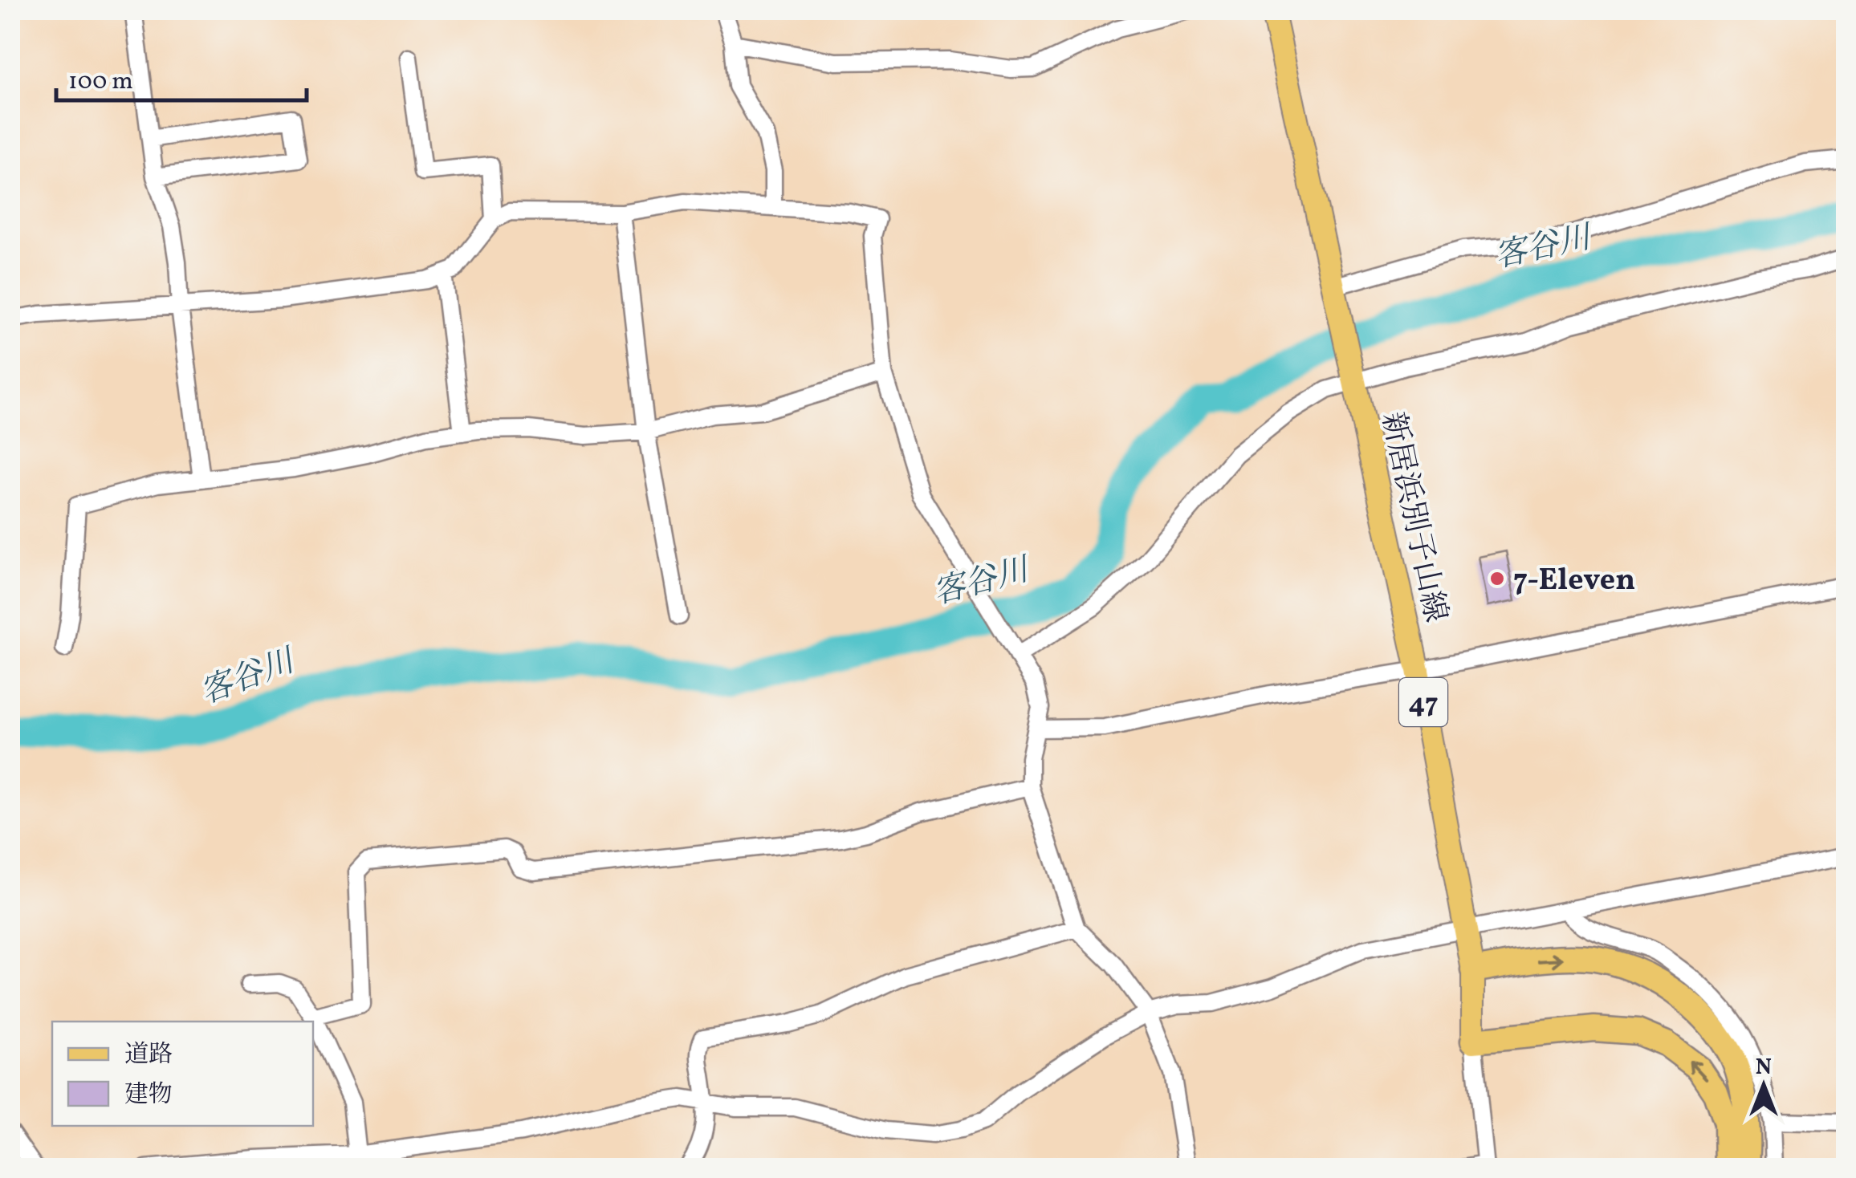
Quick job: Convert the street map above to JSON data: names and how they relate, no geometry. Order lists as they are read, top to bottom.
{
  "streets": {
    "main road": ["新居浜別子山線", "47"]
  },
  "water": ["客谷川"],
  "places": ["7-Eleven"],
  "legend": ["道路", "建物"],
  "scale_bar": "100 m",
  "north": "top"
}
